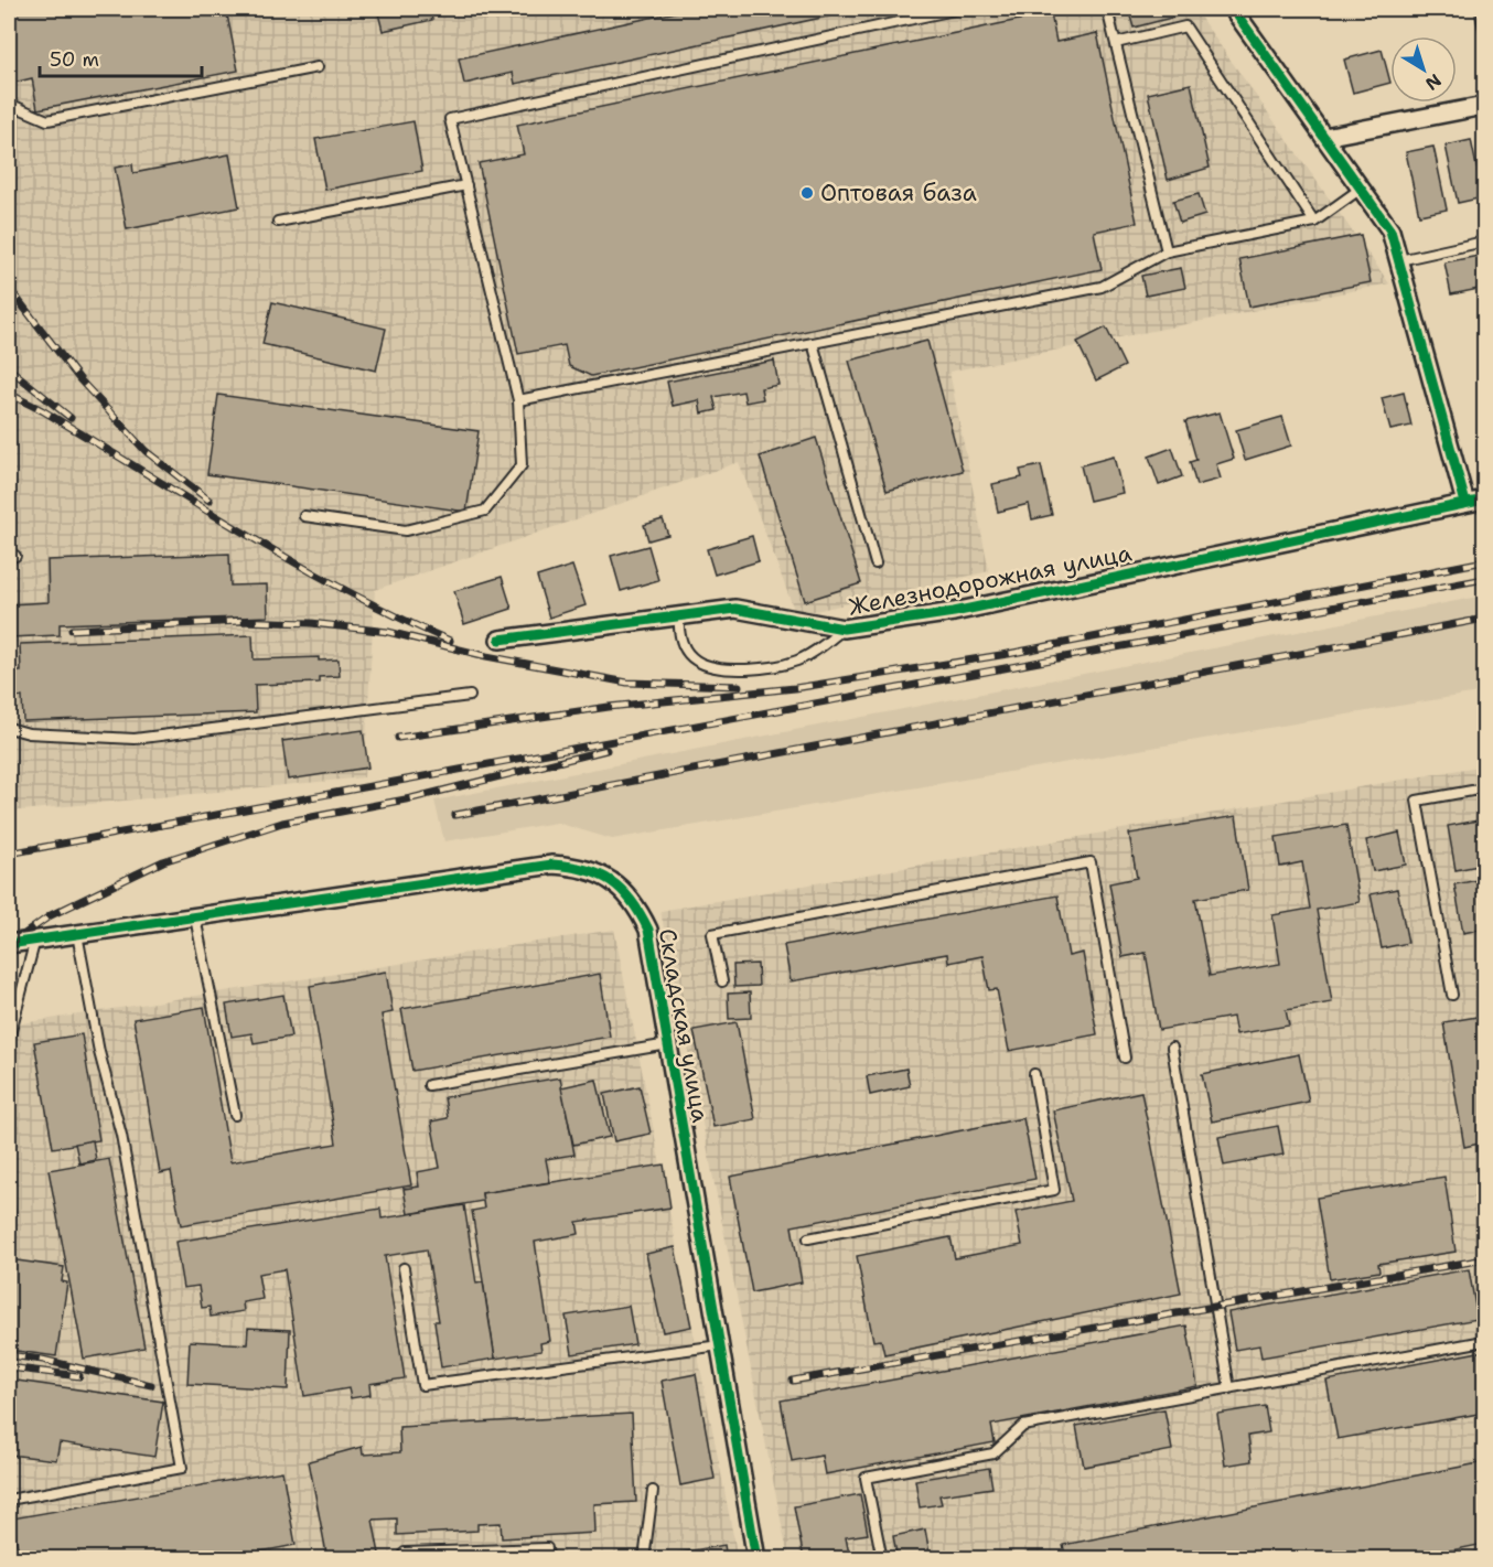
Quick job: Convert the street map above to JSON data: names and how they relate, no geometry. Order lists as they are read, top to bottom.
{
  "streets": {
    "street": ["Железнодорожная улица", "Складская улица"]
  },
  "places": ["Оптовая база"],
  "scale_bar": "50 m",
  "north": "bottom right"
}
